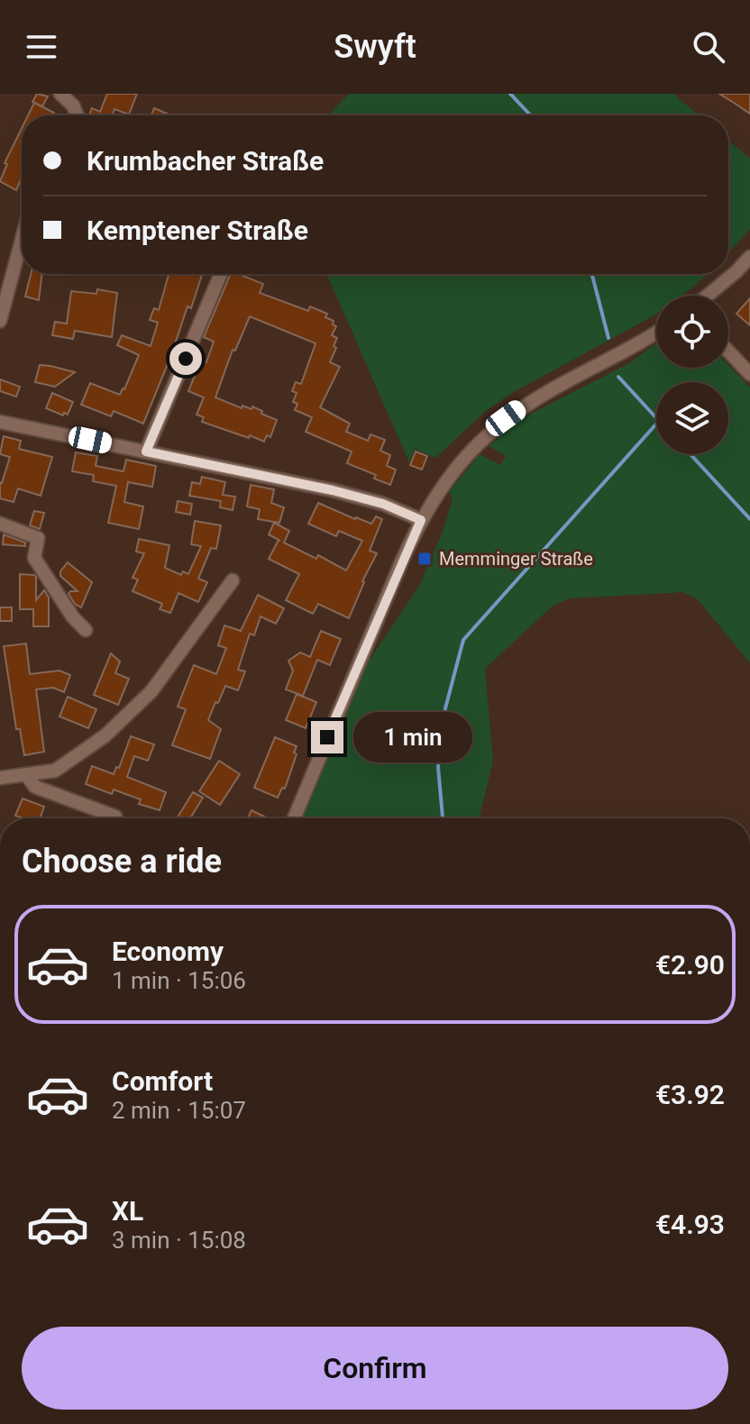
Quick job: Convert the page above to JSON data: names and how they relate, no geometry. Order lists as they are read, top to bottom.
{
  "places": {
    "transit": ["Memminger Straße"]
  },
  "page": {
    "header": "Swyft",
    "banner": ["Krumbacher Straße", "Kemptener Straße"],
    "bubble": "1 min",
    "heading": "Choose a ride",
    "list": [
      {
        "name": "Economy",
        "note": "1 min · 15:06",
        "value": "€2.90"
      },
      {
        "name": "Comfort",
        "note": "2 min · 15:07",
        "value": "€3.92"
      },
      {
        "name": "XL",
        "note": "3 min · 15:08",
        "value": "€4.93"
      }
    ],
    "buttons": "Confirm"
  }
}
